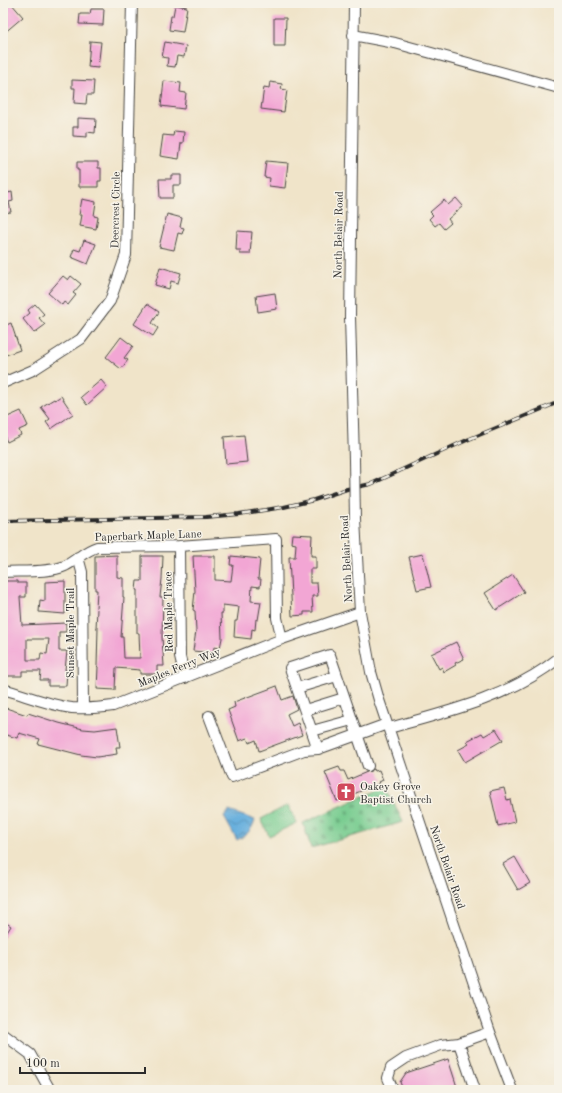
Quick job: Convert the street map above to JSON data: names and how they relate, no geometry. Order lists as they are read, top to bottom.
{
  "streets": {
    "street": [
      "Deercrest Circle",
      "North Belair Road",
      "Paperbark Maple Lane",
      "Red Maple Trace",
      "Sunset Maple Trail",
      "Maples Ferry Way"
    ]
  },
  "crossings": [
    ["North Belair Road", "Maples Ferry Way"],
    ["Paperbark Maple Lane", "Red Maple Trace"],
    ["Paperbark Maple Lane", "Sunset Maple Trail"],
    ["Paperbark Maple Lane", "Maples Ferry Way"],
    ["Red Maple Trace", "Maples Ferry Way"],
    ["Sunset Maple Trail", "Maples Ferry Way"]
  ],
  "places": {
    "church": ["Oakey Grove Baptist Church"]
  },
  "scale_bar": "100 m"
}
